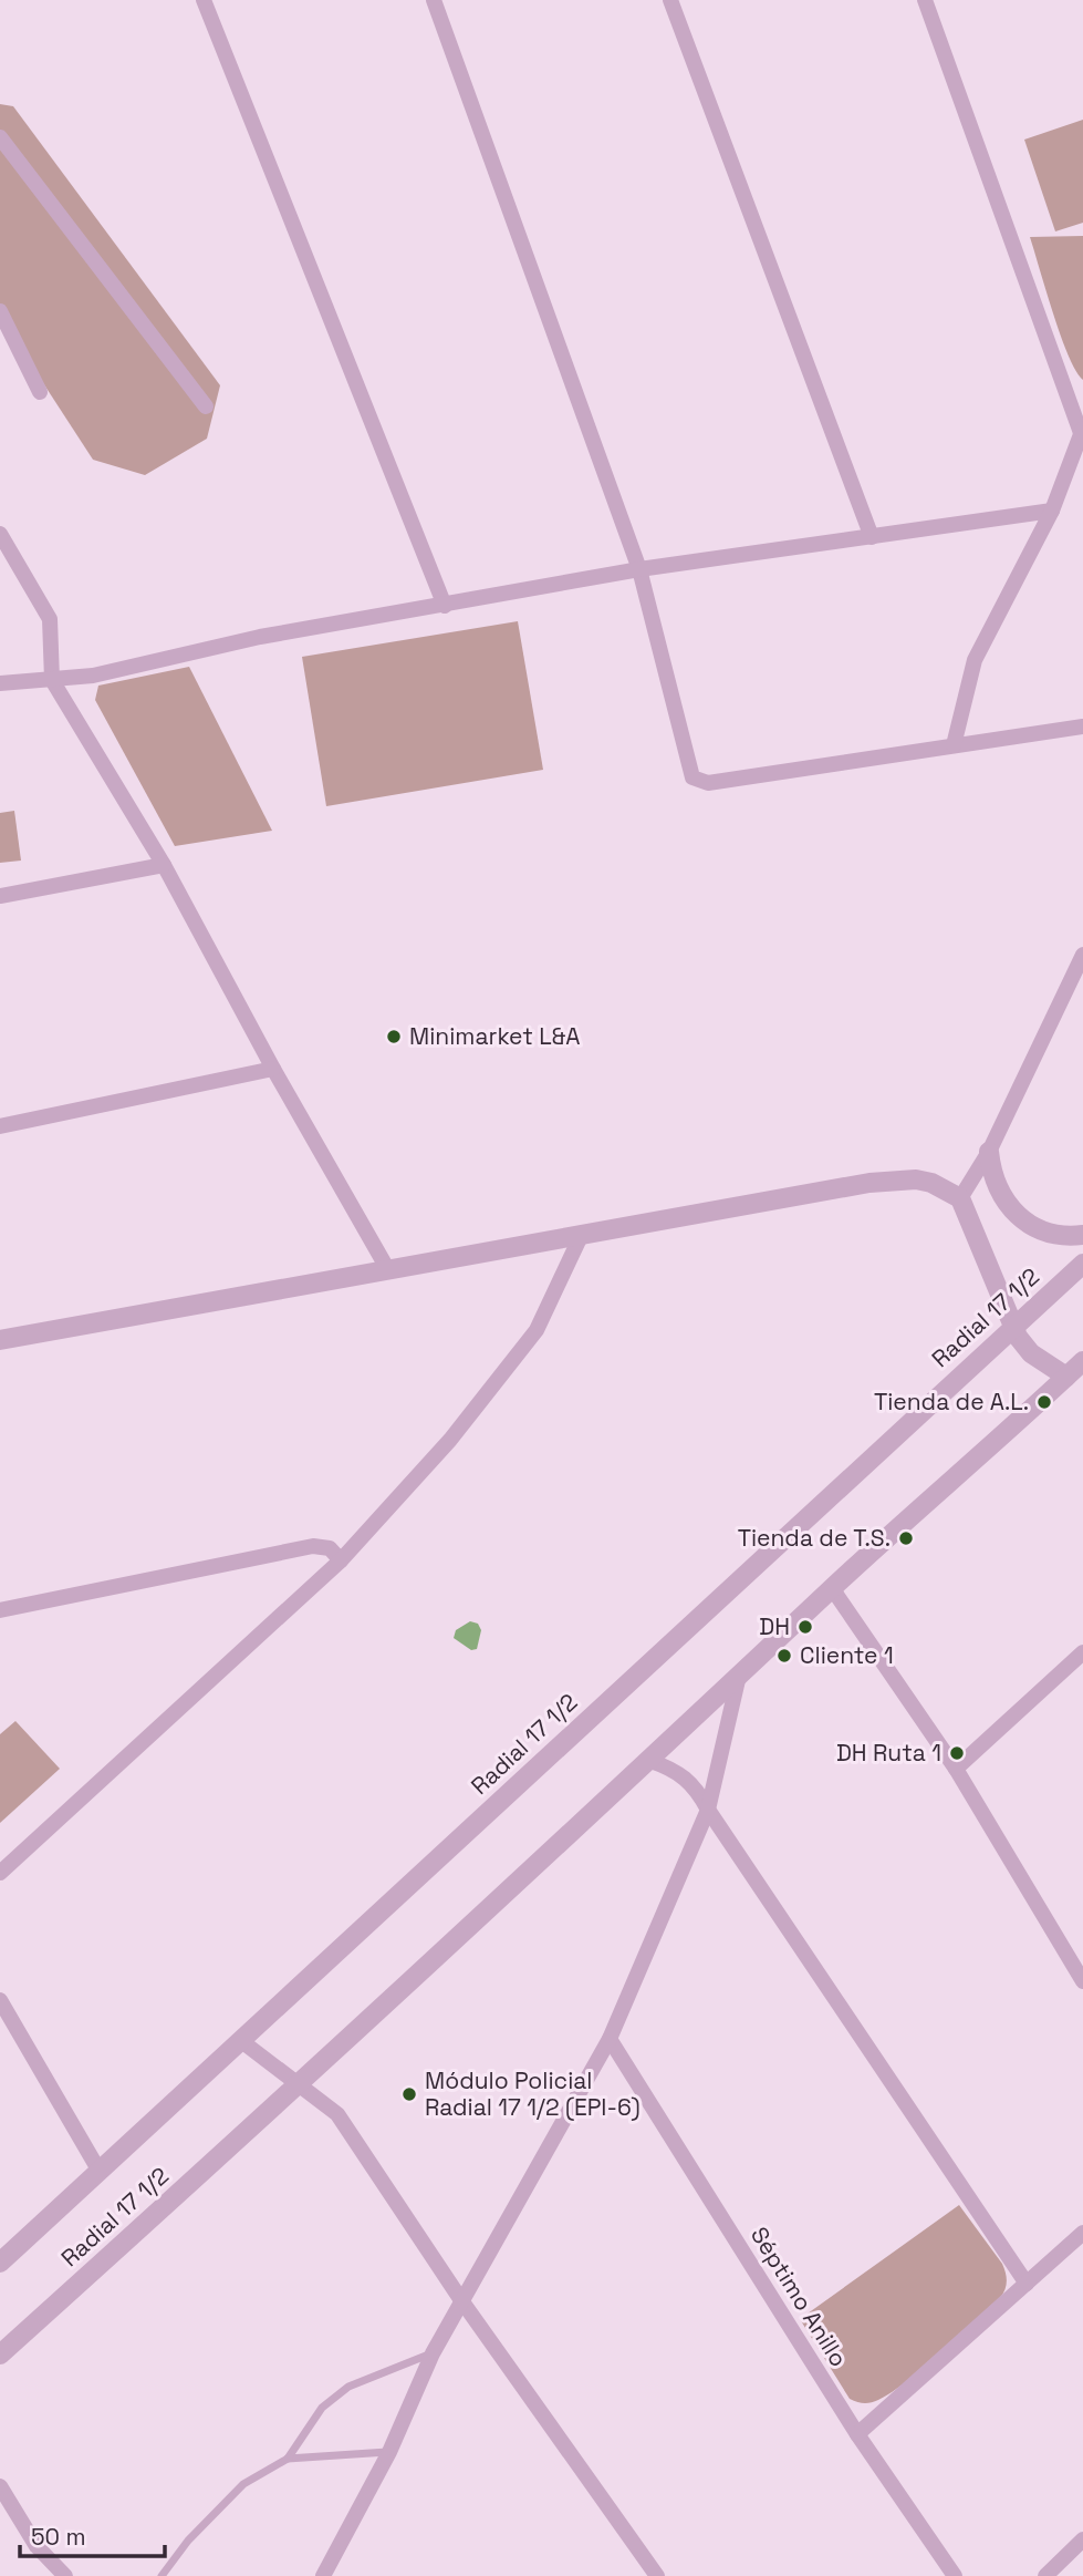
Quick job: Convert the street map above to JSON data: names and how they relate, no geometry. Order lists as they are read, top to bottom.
{
  "streets": {
    "street": ["Radial 17 1/2", "Séptimo Anillo"]
  },
  "places": [
    "Minimarket L&A",
    "Tienda de A.L.",
    "Tienda de T.S.",
    "DH",
    "Cliente 1",
    "DH Ruta 1",
    "Módulo Policial Radial 17 1/2 (EPI-6)"
  ],
  "scale_bar": "50 m"
}
